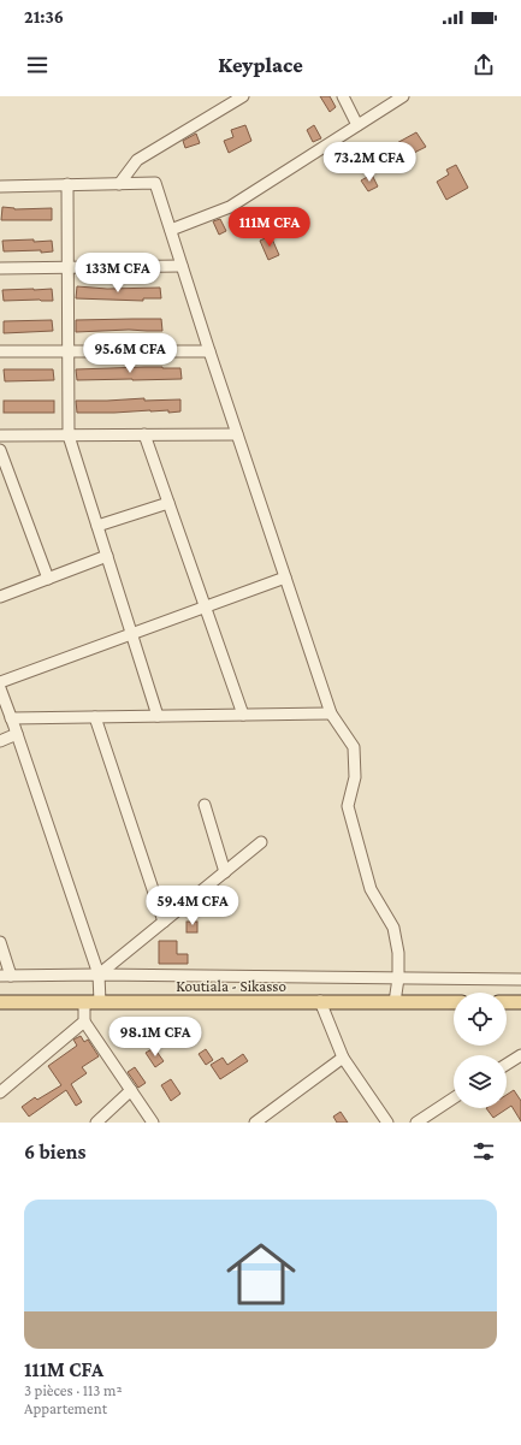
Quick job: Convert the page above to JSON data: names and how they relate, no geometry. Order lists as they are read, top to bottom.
{
  "streets": {
    "main road": ["Koutiala - Sikasso"]
  },
  "page": {
    "status": "21:36",
    "header": "Keyplace",
    "price": [
      "73.2M CFA",
      "111M CFA",
      "133M CFA",
      "95.6M CFA",
      "59.4M CFA",
      "98.1M CFA"
    ],
    "heading": "6 biens",
    "list": [
      {
        "name": "111M CFA",
        "note": "3 pièces · 113 m² · Appartement"
      }
    ]
  }
}
